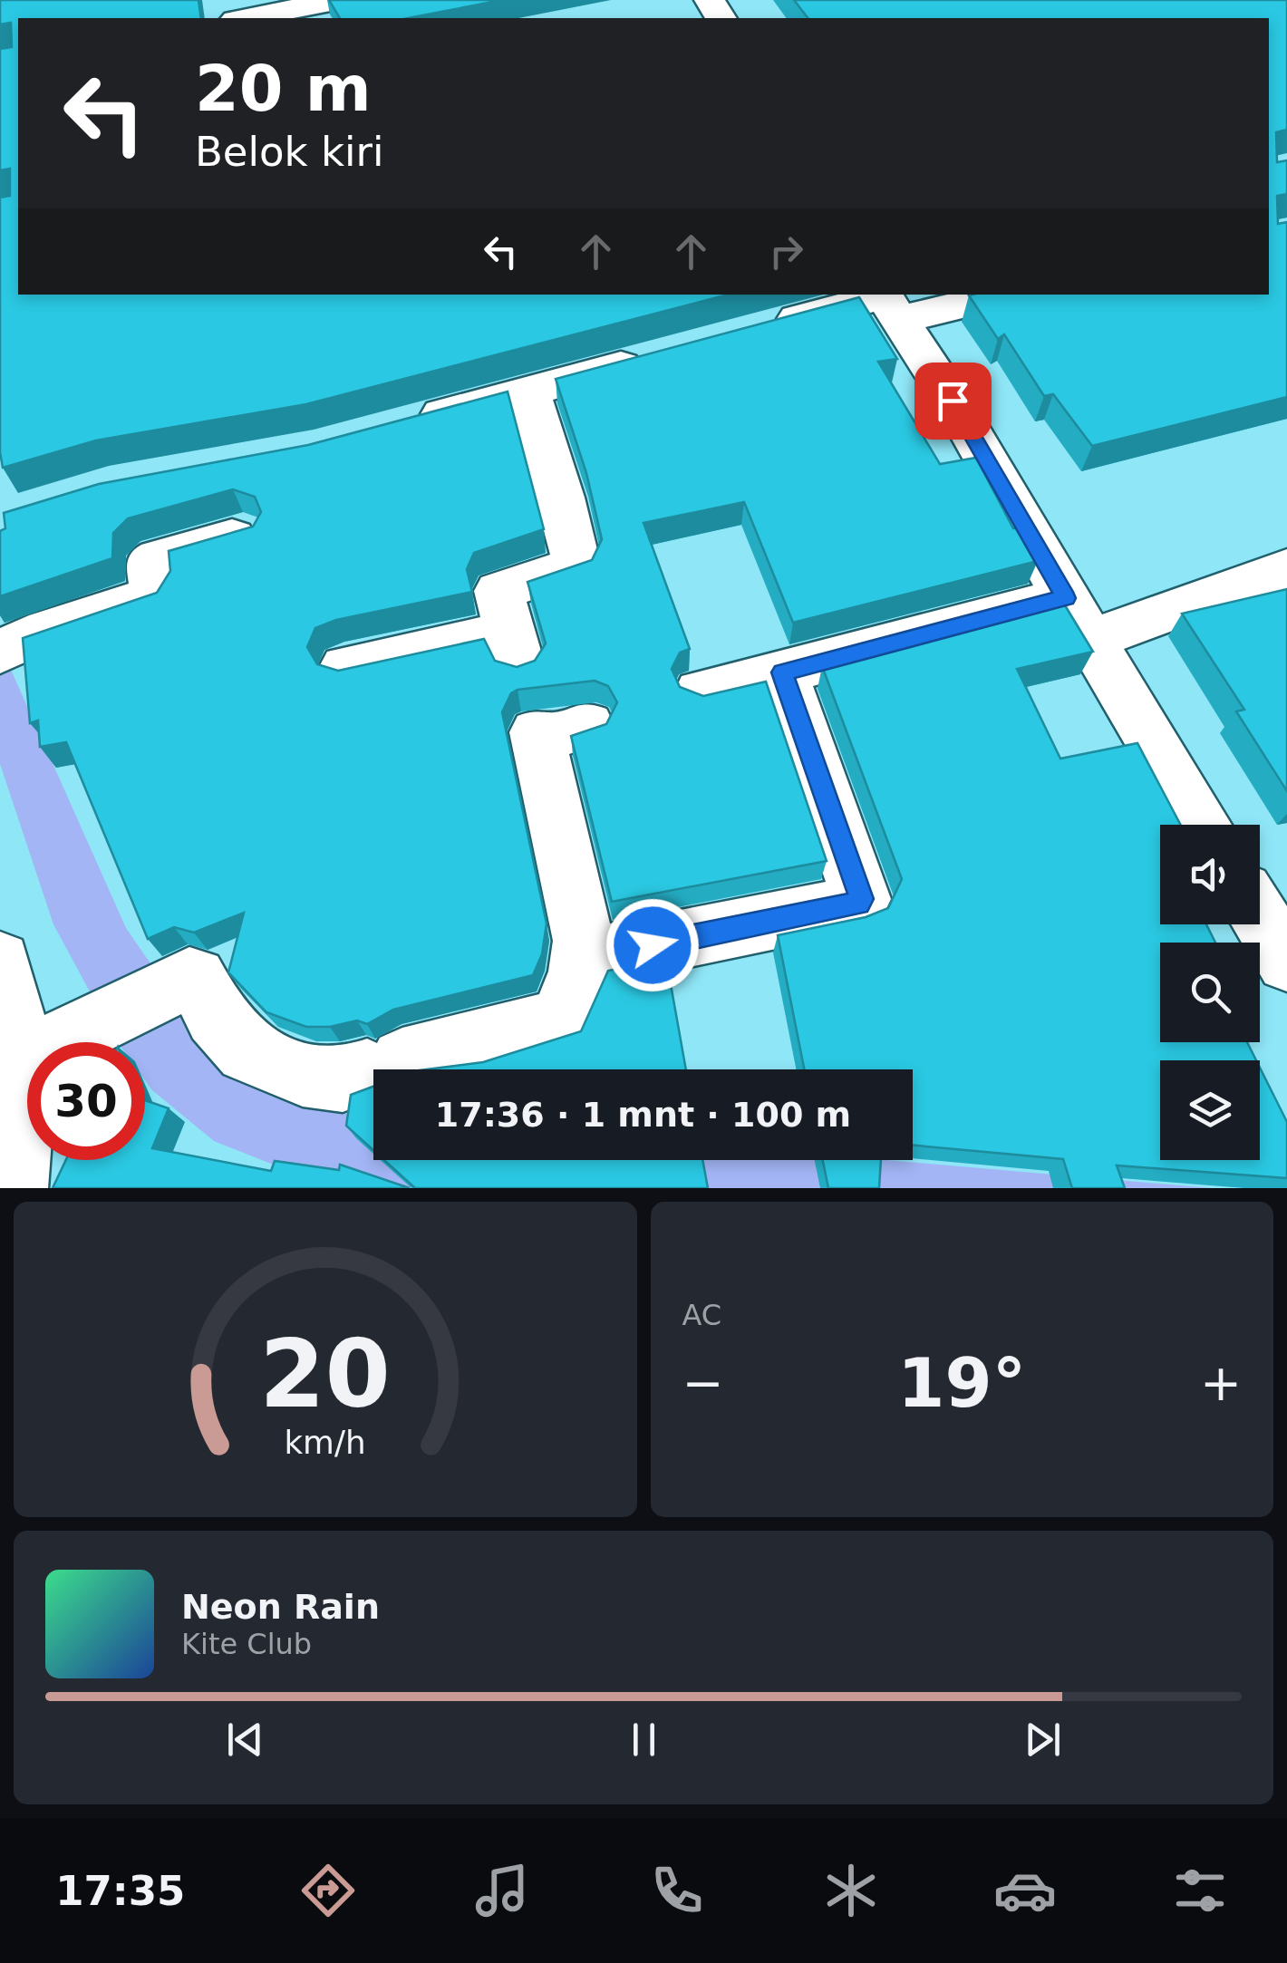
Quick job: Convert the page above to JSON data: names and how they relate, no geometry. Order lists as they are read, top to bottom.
{
  "page": {
    "turn": ["20 m", "Belok kiri"],
    "limit": "30",
    "trip": "17:36 · 1 mnt · 100 m",
    "tile": "AC",
    "heat": ["−", "19°", "+"],
    "song": ["Neon Rain", "Kite Club"],
    "tabs": "17:35",
    "gauge": ["20", "km/h"]
  }
}
